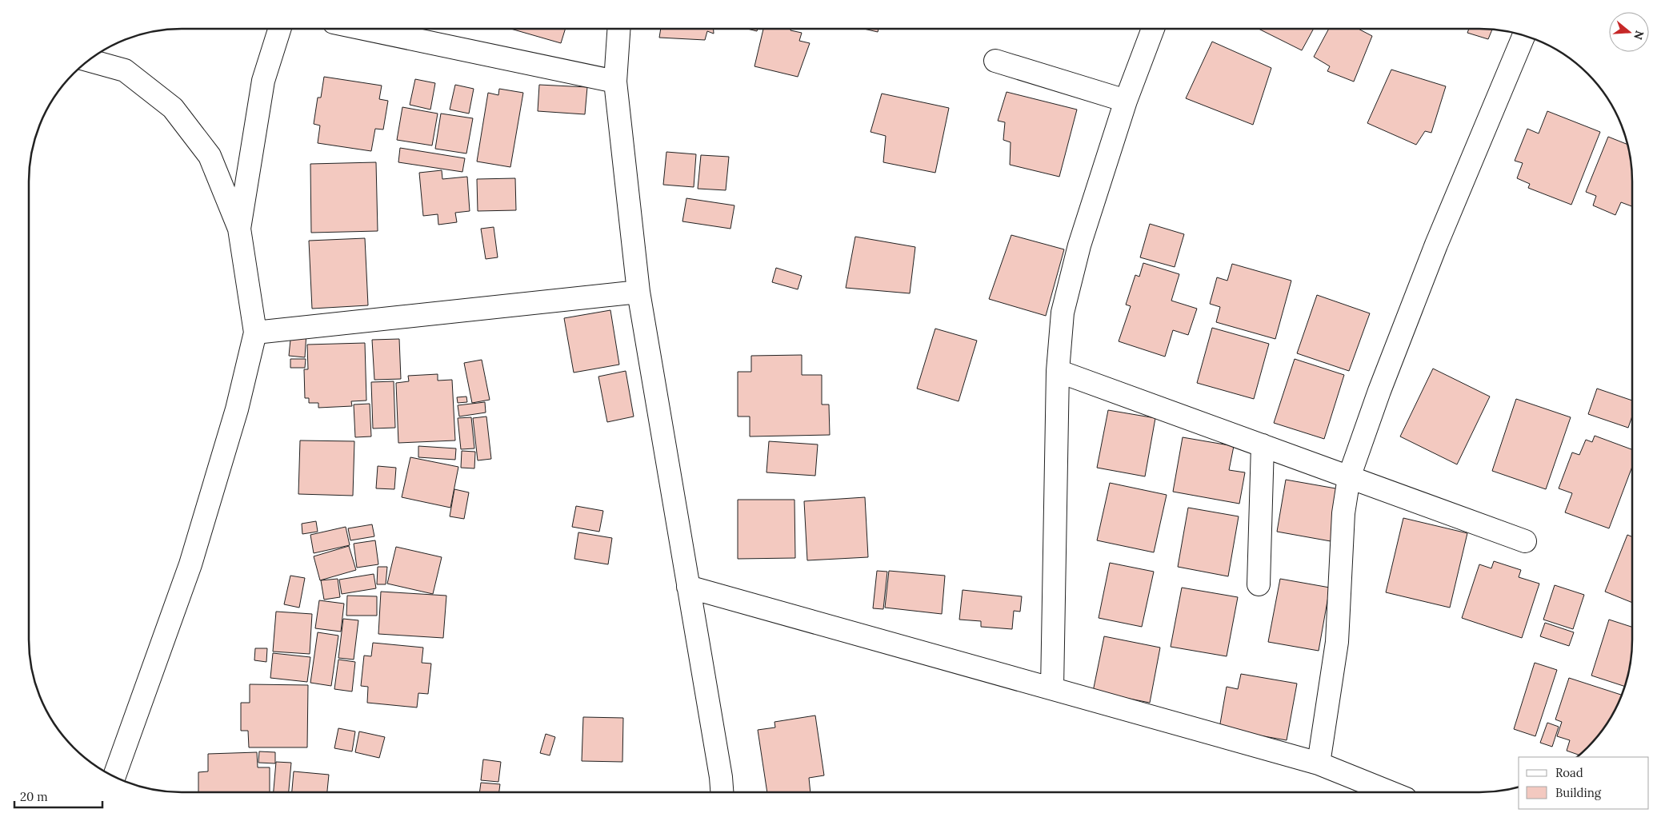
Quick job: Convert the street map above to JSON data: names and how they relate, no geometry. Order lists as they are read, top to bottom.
{
  "legend": ["Road", "Building"],
  "scale_bar": "20 m",
  "north": "right"
}
